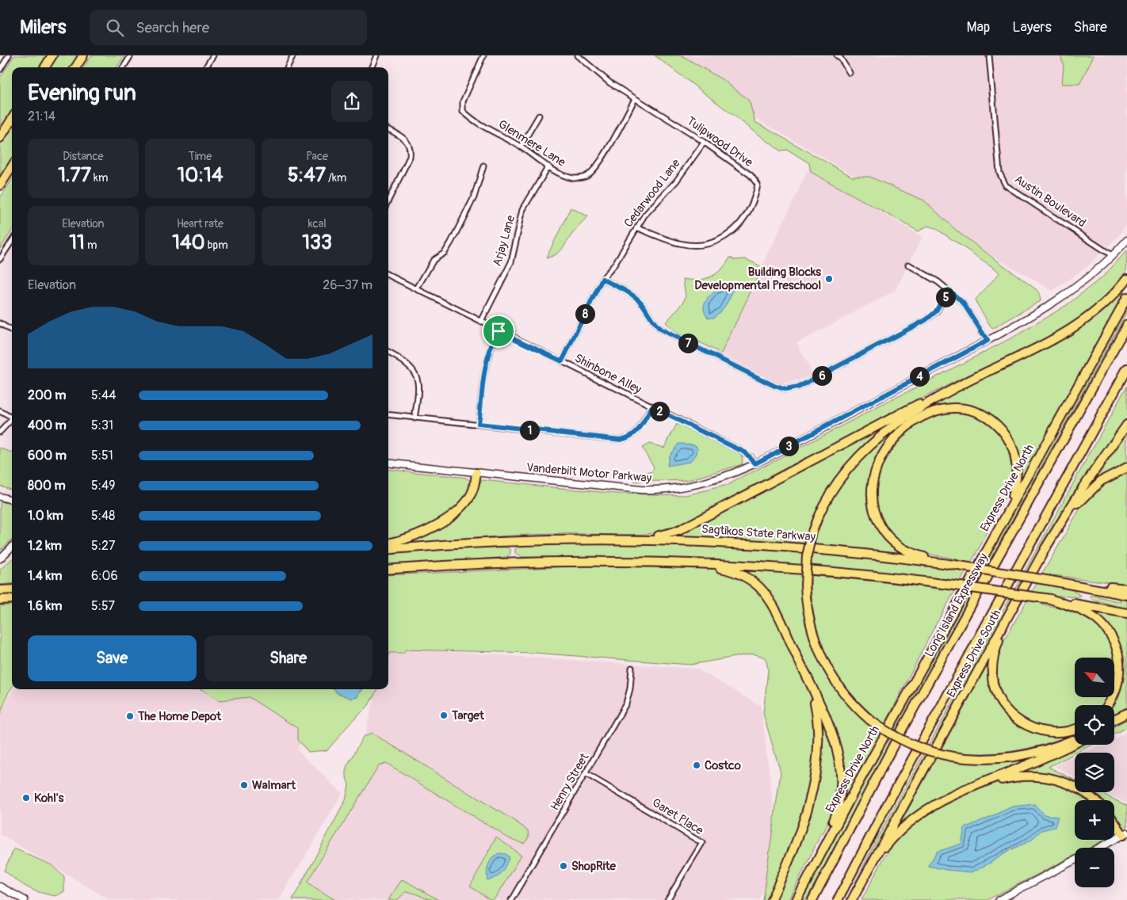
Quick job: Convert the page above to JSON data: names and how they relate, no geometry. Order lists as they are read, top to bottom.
{
  "streets": {
    "highway": [
      "Express Drive North",
      "Sagtikos State Parkway",
      "Long Island Expressway",
      "Express Drive South"
    ],
    "main road": ["Vanderbilt Motor Parkway"],
    "street": [
      "Tulipwood Drive",
      "Glenmere Lane",
      "Cedarwood Lane",
      "Austin Boulevard",
      "Arjay Lane",
      "Shinbone Alley",
      "Henry Street",
      "Garet Place"
    ]
  },
  "crossings": [
    ["Tulipwood Drive", "Glenmere Lane"],
    ["Tulipwood Drive", "Cedarwood Lane"],
    ["Glenmere Lane", "Arjay Lane"],
    ["Cedarwood Lane", "Shinbone Alley"],
    ["Austin Boulevard", "Vanderbilt Motor Parkway"],
    ["Arjay Lane", "Shinbone Alley"],
    ["Shinbone Alley", "Vanderbilt Motor Parkway"],
    ["Henry Street", "Garet Place"]
  ],
  "places": [
    "Building Blocks Developmental Preschool",
    "Target",
    "The Home Depot",
    "Costco",
    "Walmart",
    "Kohl's",
    "ShopRite"
  ],
  "north": "top left",
  "page": {
    "header": "Milers",
    "search": "Search here",
    "nav": ["Map", "Layers", "Share"],
    "heading": ["Evening run", "21:14"],
    "stats": [
      ["Distance", "1.77 km"],
      ["Time", "10:14"],
      ["Pace", "5:47 /km"],
      ["Elevation", "11 m"],
      ["Heart rate", "140 bpm"],
      ["kcal", "133"]
    ],
    "chart": ["Elevation", "26–37 m"],
    "pins": [
      "5",
      "8",
      "7",
      "6",
      "4",
      "2",
      "1",
      "3"
    ],
    "list": [
      {
        "name": "200 m",
        "note": "5:44"
      },
      {
        "name": "400 m",
        "note": "5:31"
      },
      {
        "name": "600 m",
        "note": "5:51"
      },
      {
        "name": "800 m",
        "note": "5:49"
      },
      {
        "name": "1.0 km",
        "note": "5:48"
      },
      {
        "name": "1.2 km",
        "note": "5:27"
      },
      {
        "name": "1.4 km",
        "note": "6:06"
      },
      {
        "name": "1.6 km",
        "note": "5:57"
      }
    ],
    "buttons": ["Save", "Share"],
    "map_buttons": ["+", "−"]
  }
}
